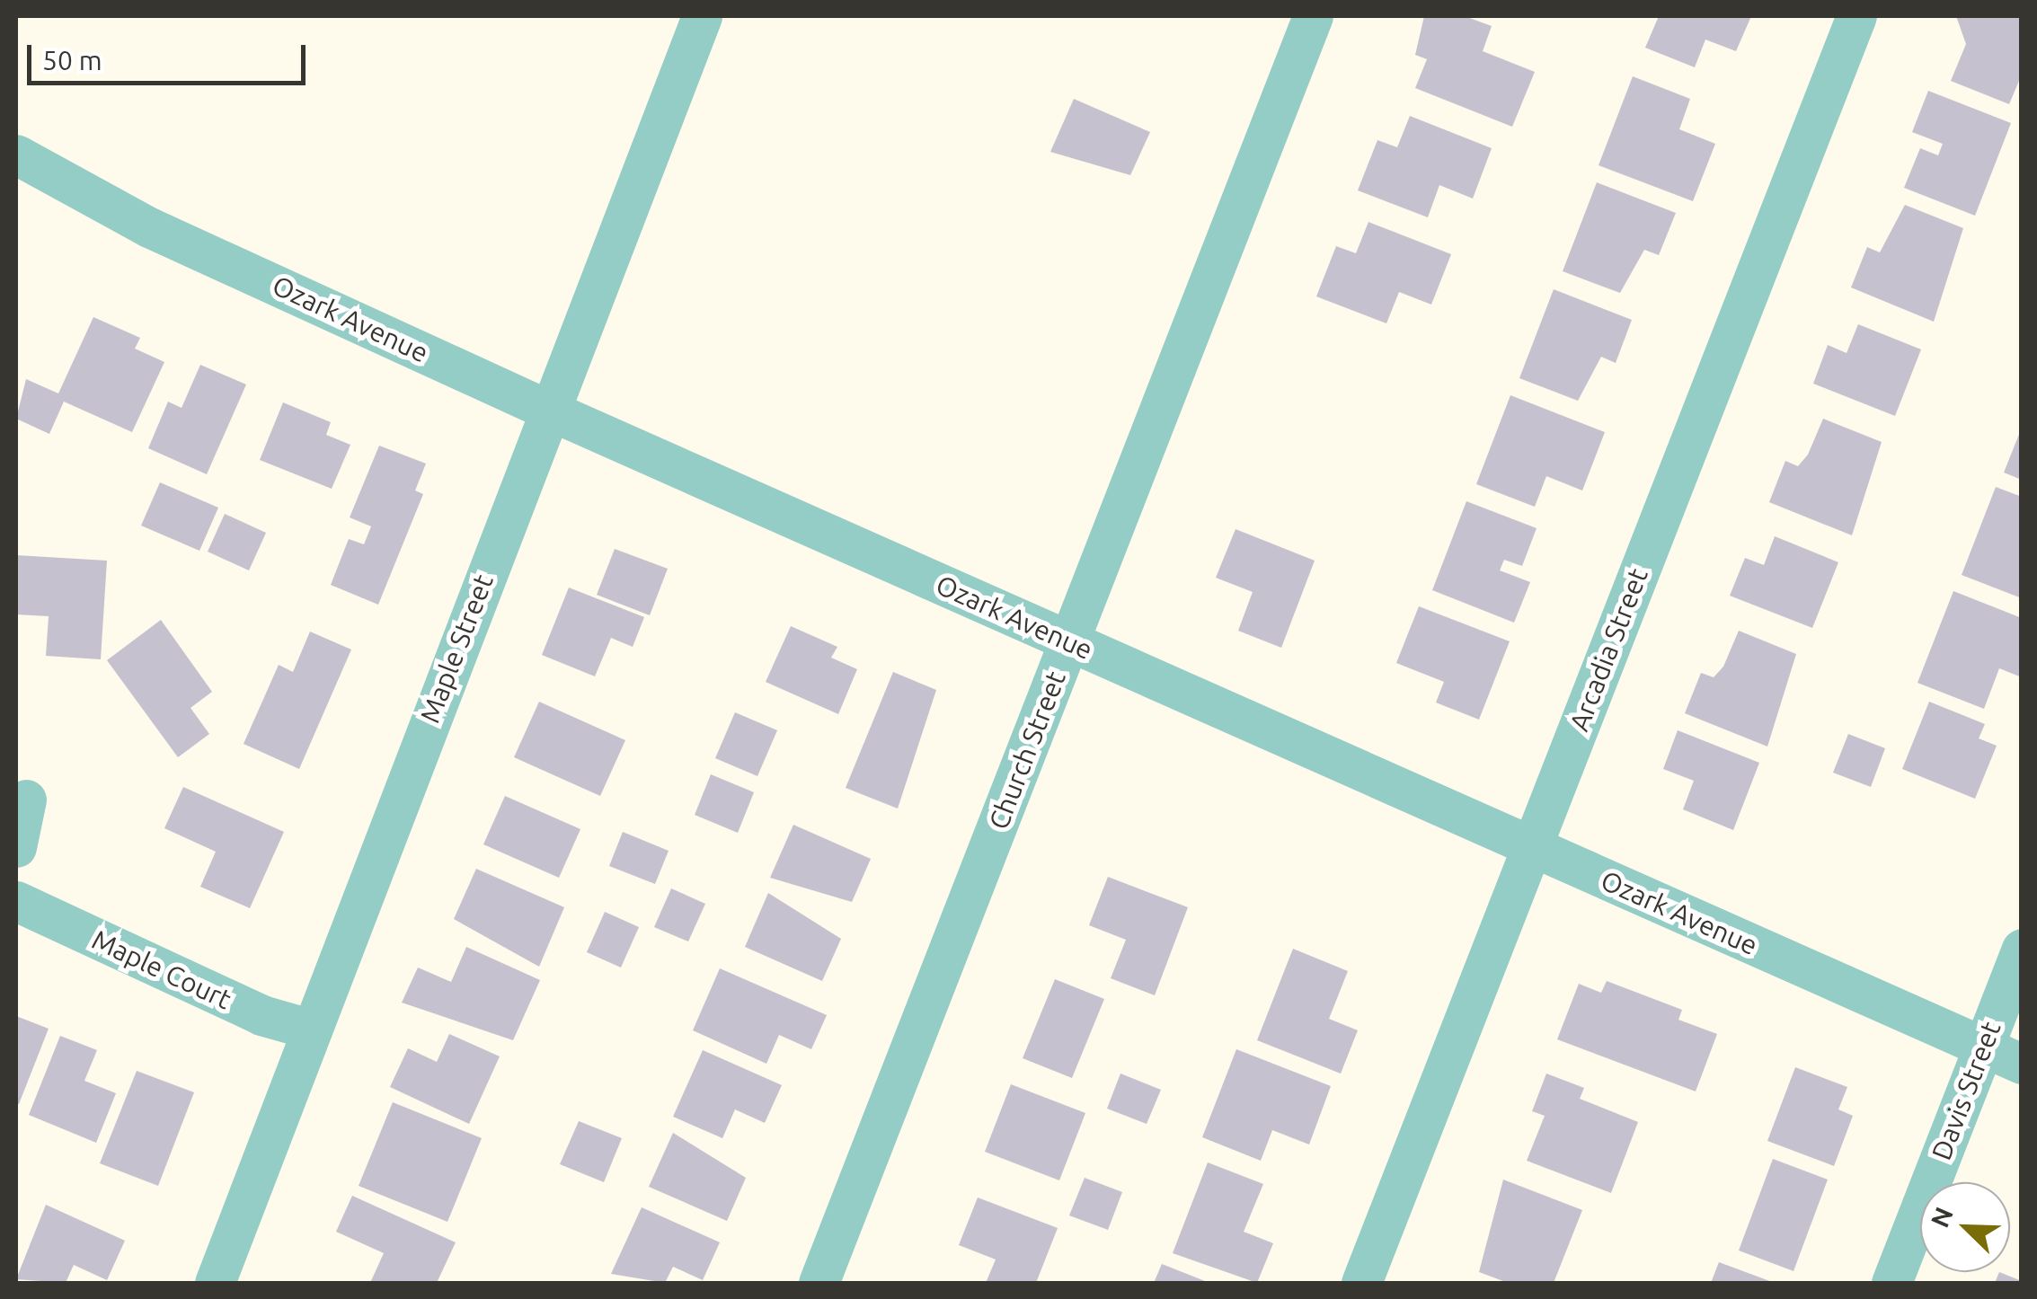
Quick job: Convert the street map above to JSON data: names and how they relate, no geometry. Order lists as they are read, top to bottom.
{
  "streets": {
    "street": [
      "Ozark Avenue",
      "Maple Street",
      "Arcadia Street",
      "Church Street",
      "Maple Court",
      "Davis Street"
    ]
  },
  "crossings": [
    ["Ozark Avenue", "Maple Street"],
    ["Ozark Avenue", "Arcadia Street"],
    ["Ozark Avenue", "Church Street"],
    ["Ozark Avenue", "Davis Street"],
    ["Maple Street", "Maple Court"]
  ],
  "scale_bar": "50 m",
  "north": "top left"
}
